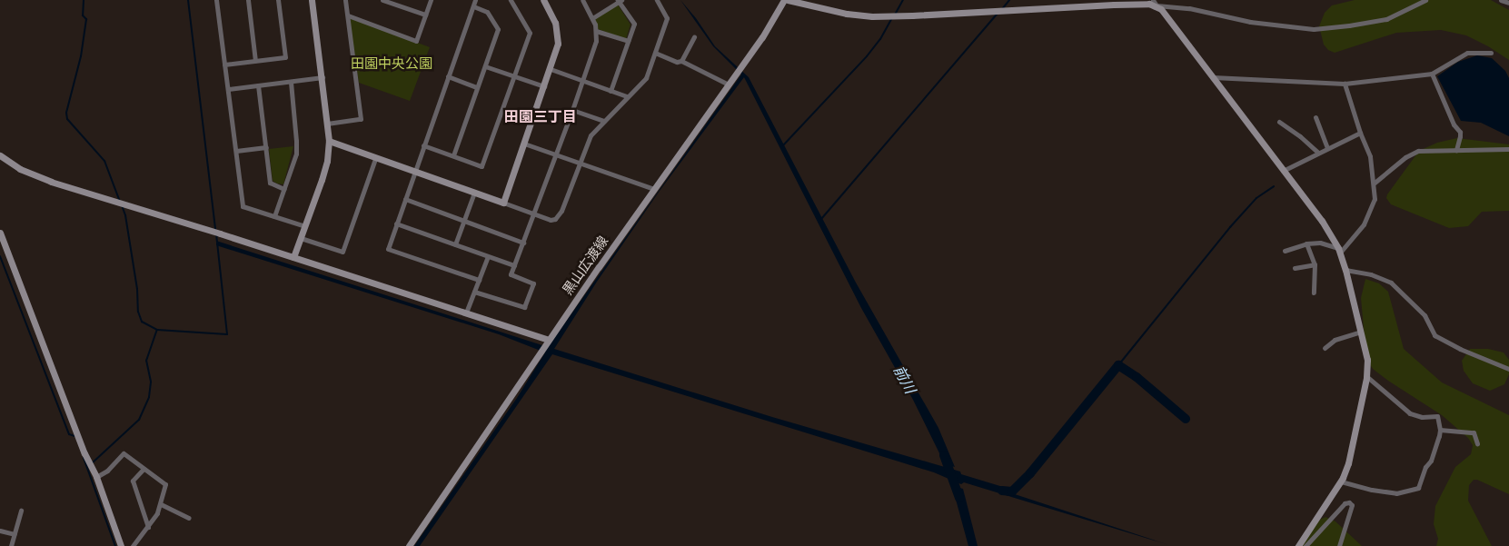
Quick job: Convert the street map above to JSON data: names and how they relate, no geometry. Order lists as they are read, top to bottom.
{
  "streets": {
    "street": ["黒山広渡線"]
  },
  "districts": ["田園三丁目"],
  "water": ["前川"],
  "parks": ["田園中央公園"]
}
